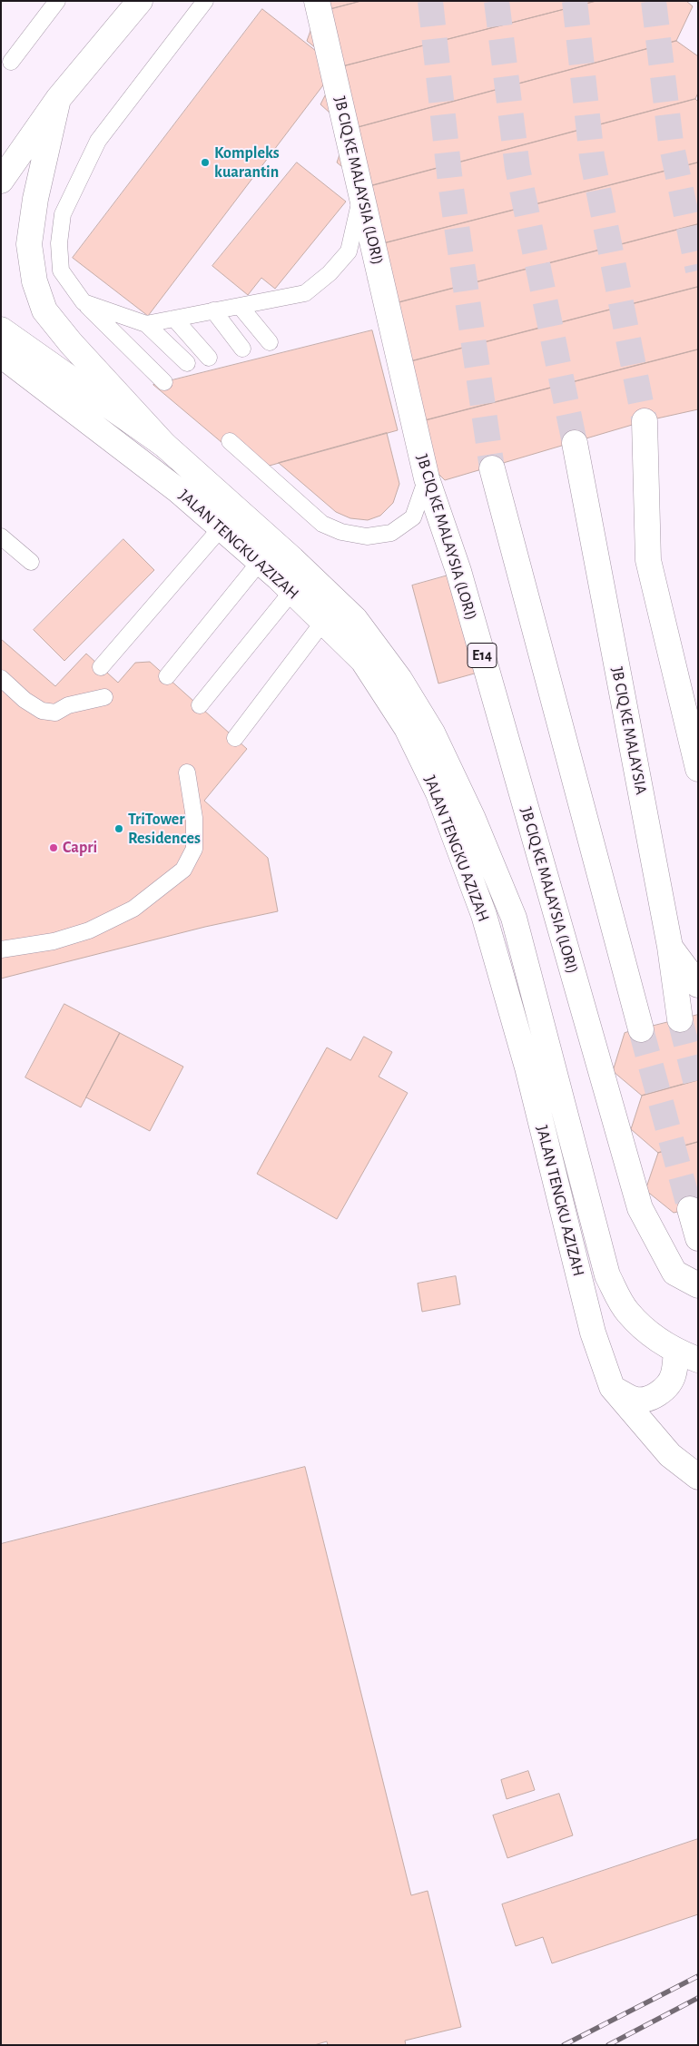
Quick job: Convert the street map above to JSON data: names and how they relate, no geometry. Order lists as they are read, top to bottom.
{
  "streets": {
    "main road": [
      "JB CIQ KE MALAYSIA (LORI)",
      "JALAN TENGKU AZIZAH",
      "E14",
      "JB CIQ KE MALAYSIA"
    ]
  },
  "places": ["Kompleks kuarantin", "TriTower Residences", "Capri"]
}
